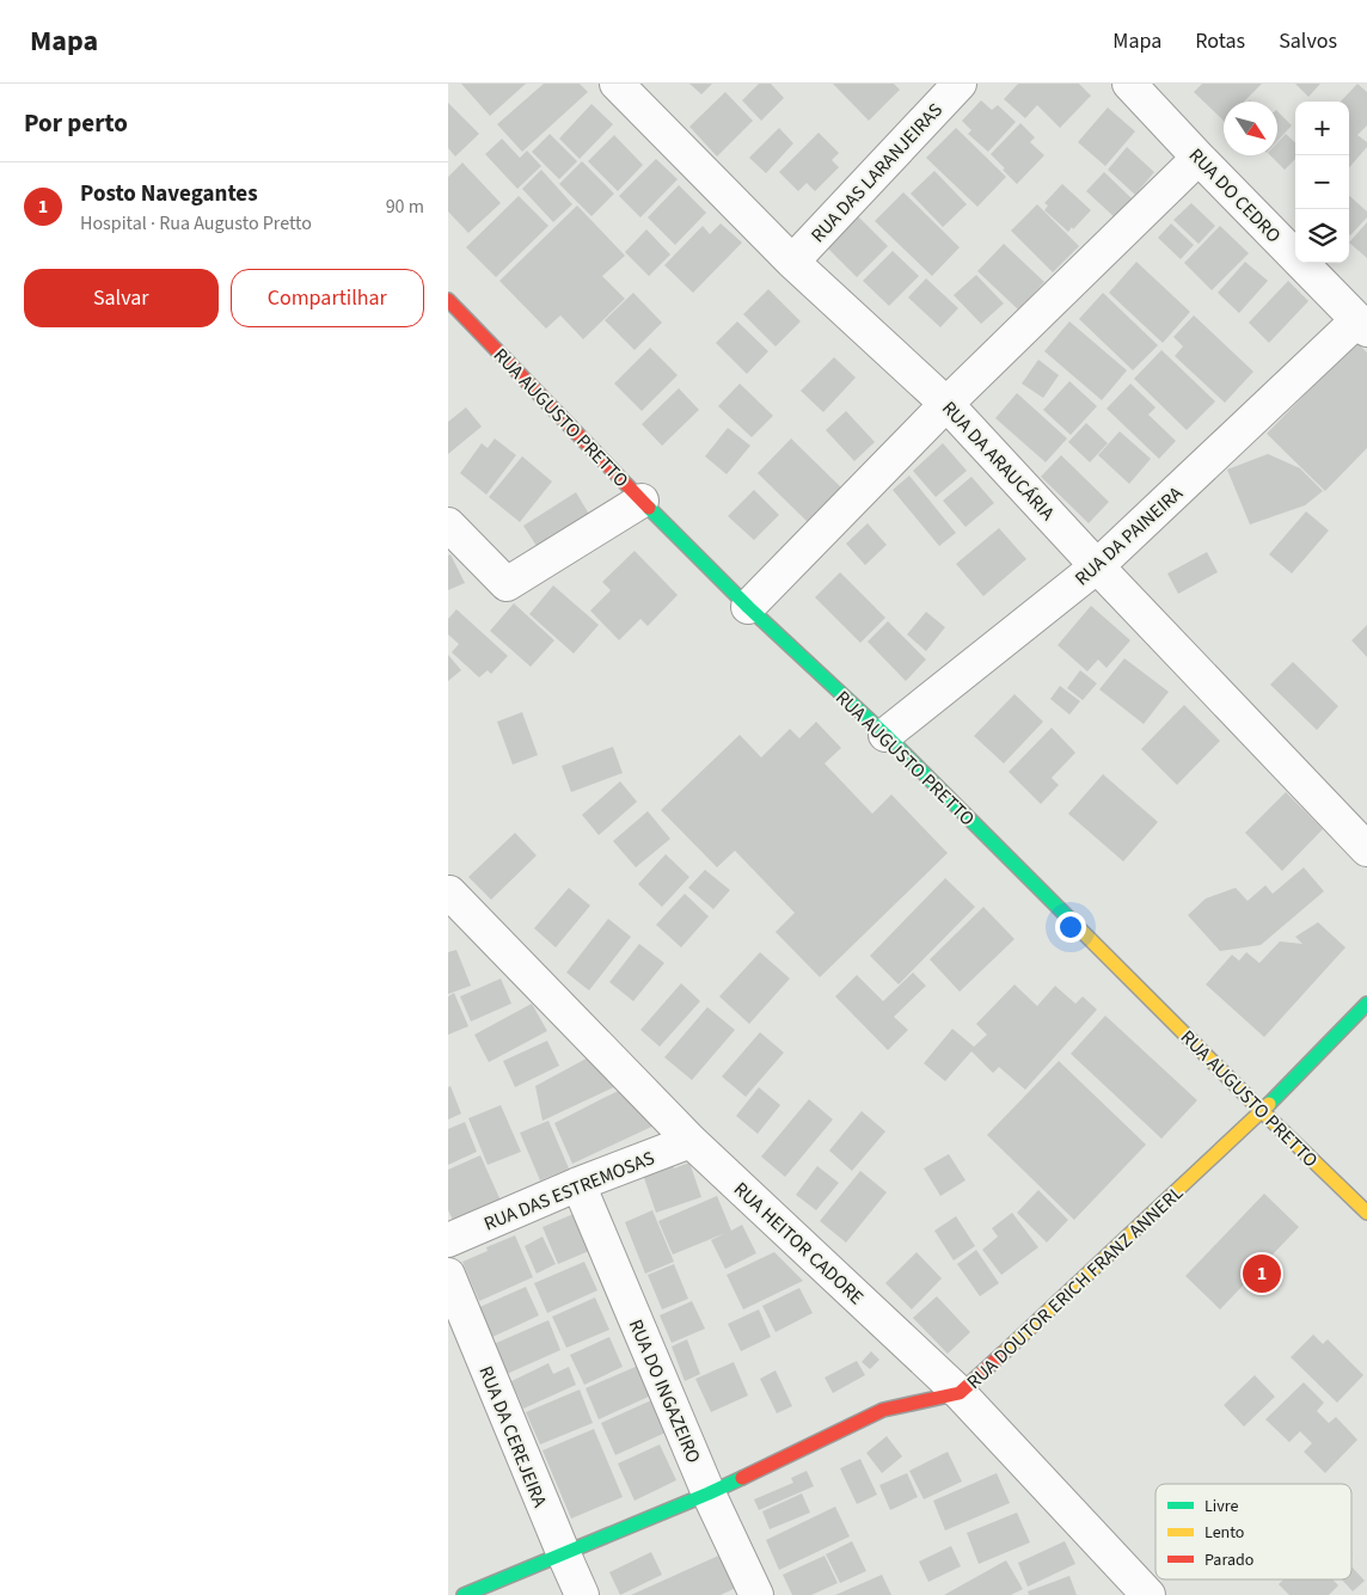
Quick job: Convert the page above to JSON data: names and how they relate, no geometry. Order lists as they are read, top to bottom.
{
  "streets": {
    "street": [
      "RUA DAS LARANJEIRAS",
      "RUA DO CEDRO",
      "RUA AUGUSTO PRETTO",
      "RUA DA ARAUCÁRIA",
      "RUA DA PAINEIRA",
      "RUA DAS ESTREMOSAS",
      "RUA HEITOR CADORE",
      "RUA DOUTOR ERICH FRANZ ANNERL",
      "RUA DO INGAZEIRO",
      "RUA DA CEREJEIRA"
    ]
  },
  "crossings": [
    ["RUA DAS LARANJEIRAS", "RUA DA ARAUCÁRIA"],
    ["RUA DO CEDRO", "RUA DA PAINEIRA"],
    ["RUA AUGUSTO PRETTO", "RUA DA PAINEIRA"],
    ["RUA AUGUSTO PRETTO", "RUA DOUTOR ERICH FRANZ ANNERL"],
    ["RUA DA ARAUCÁRIA", "RUA DA PAINEIRA"],
    ["RUA DAS ESTREMOSAS", "RUA HEITOR CADORE"],
    ["RUA DAS ESTREMOSAS", "RUA DO INGAZEIRO"],
    ["RUA HEITOR CADORE", "RUA DOUTOR ERICH FRANZ ANNERL"],
    ["RUA DOUTOR ERICH FRANZ ANNERL", "RUA DO INGAZEIRO"],
    ["RUA DOUTOR ERICH FRANZ ANNERL", "RUA DA CEREJEIRA"]
  ],
  "legend": ["Livre", "Lento", "Parado"],
  "north": "bottom right",
  "page": {
    "header": "Mapa",
    "nav": ["Mapa", "Rotas", "Salvos"],
    "heading": "Por perto",
    "map_buttons": ["+", "−"],
    "list": [
      {
        "mark": "1",
        "name": "Posto Navegantes",
        "note": "Hospital · Rua Augusto Pretto",
        "value": "90 m"
      }
    ],
    "buttons": ["Salvar", "Compartilhar"],
    "pins": "1"
  }
}
